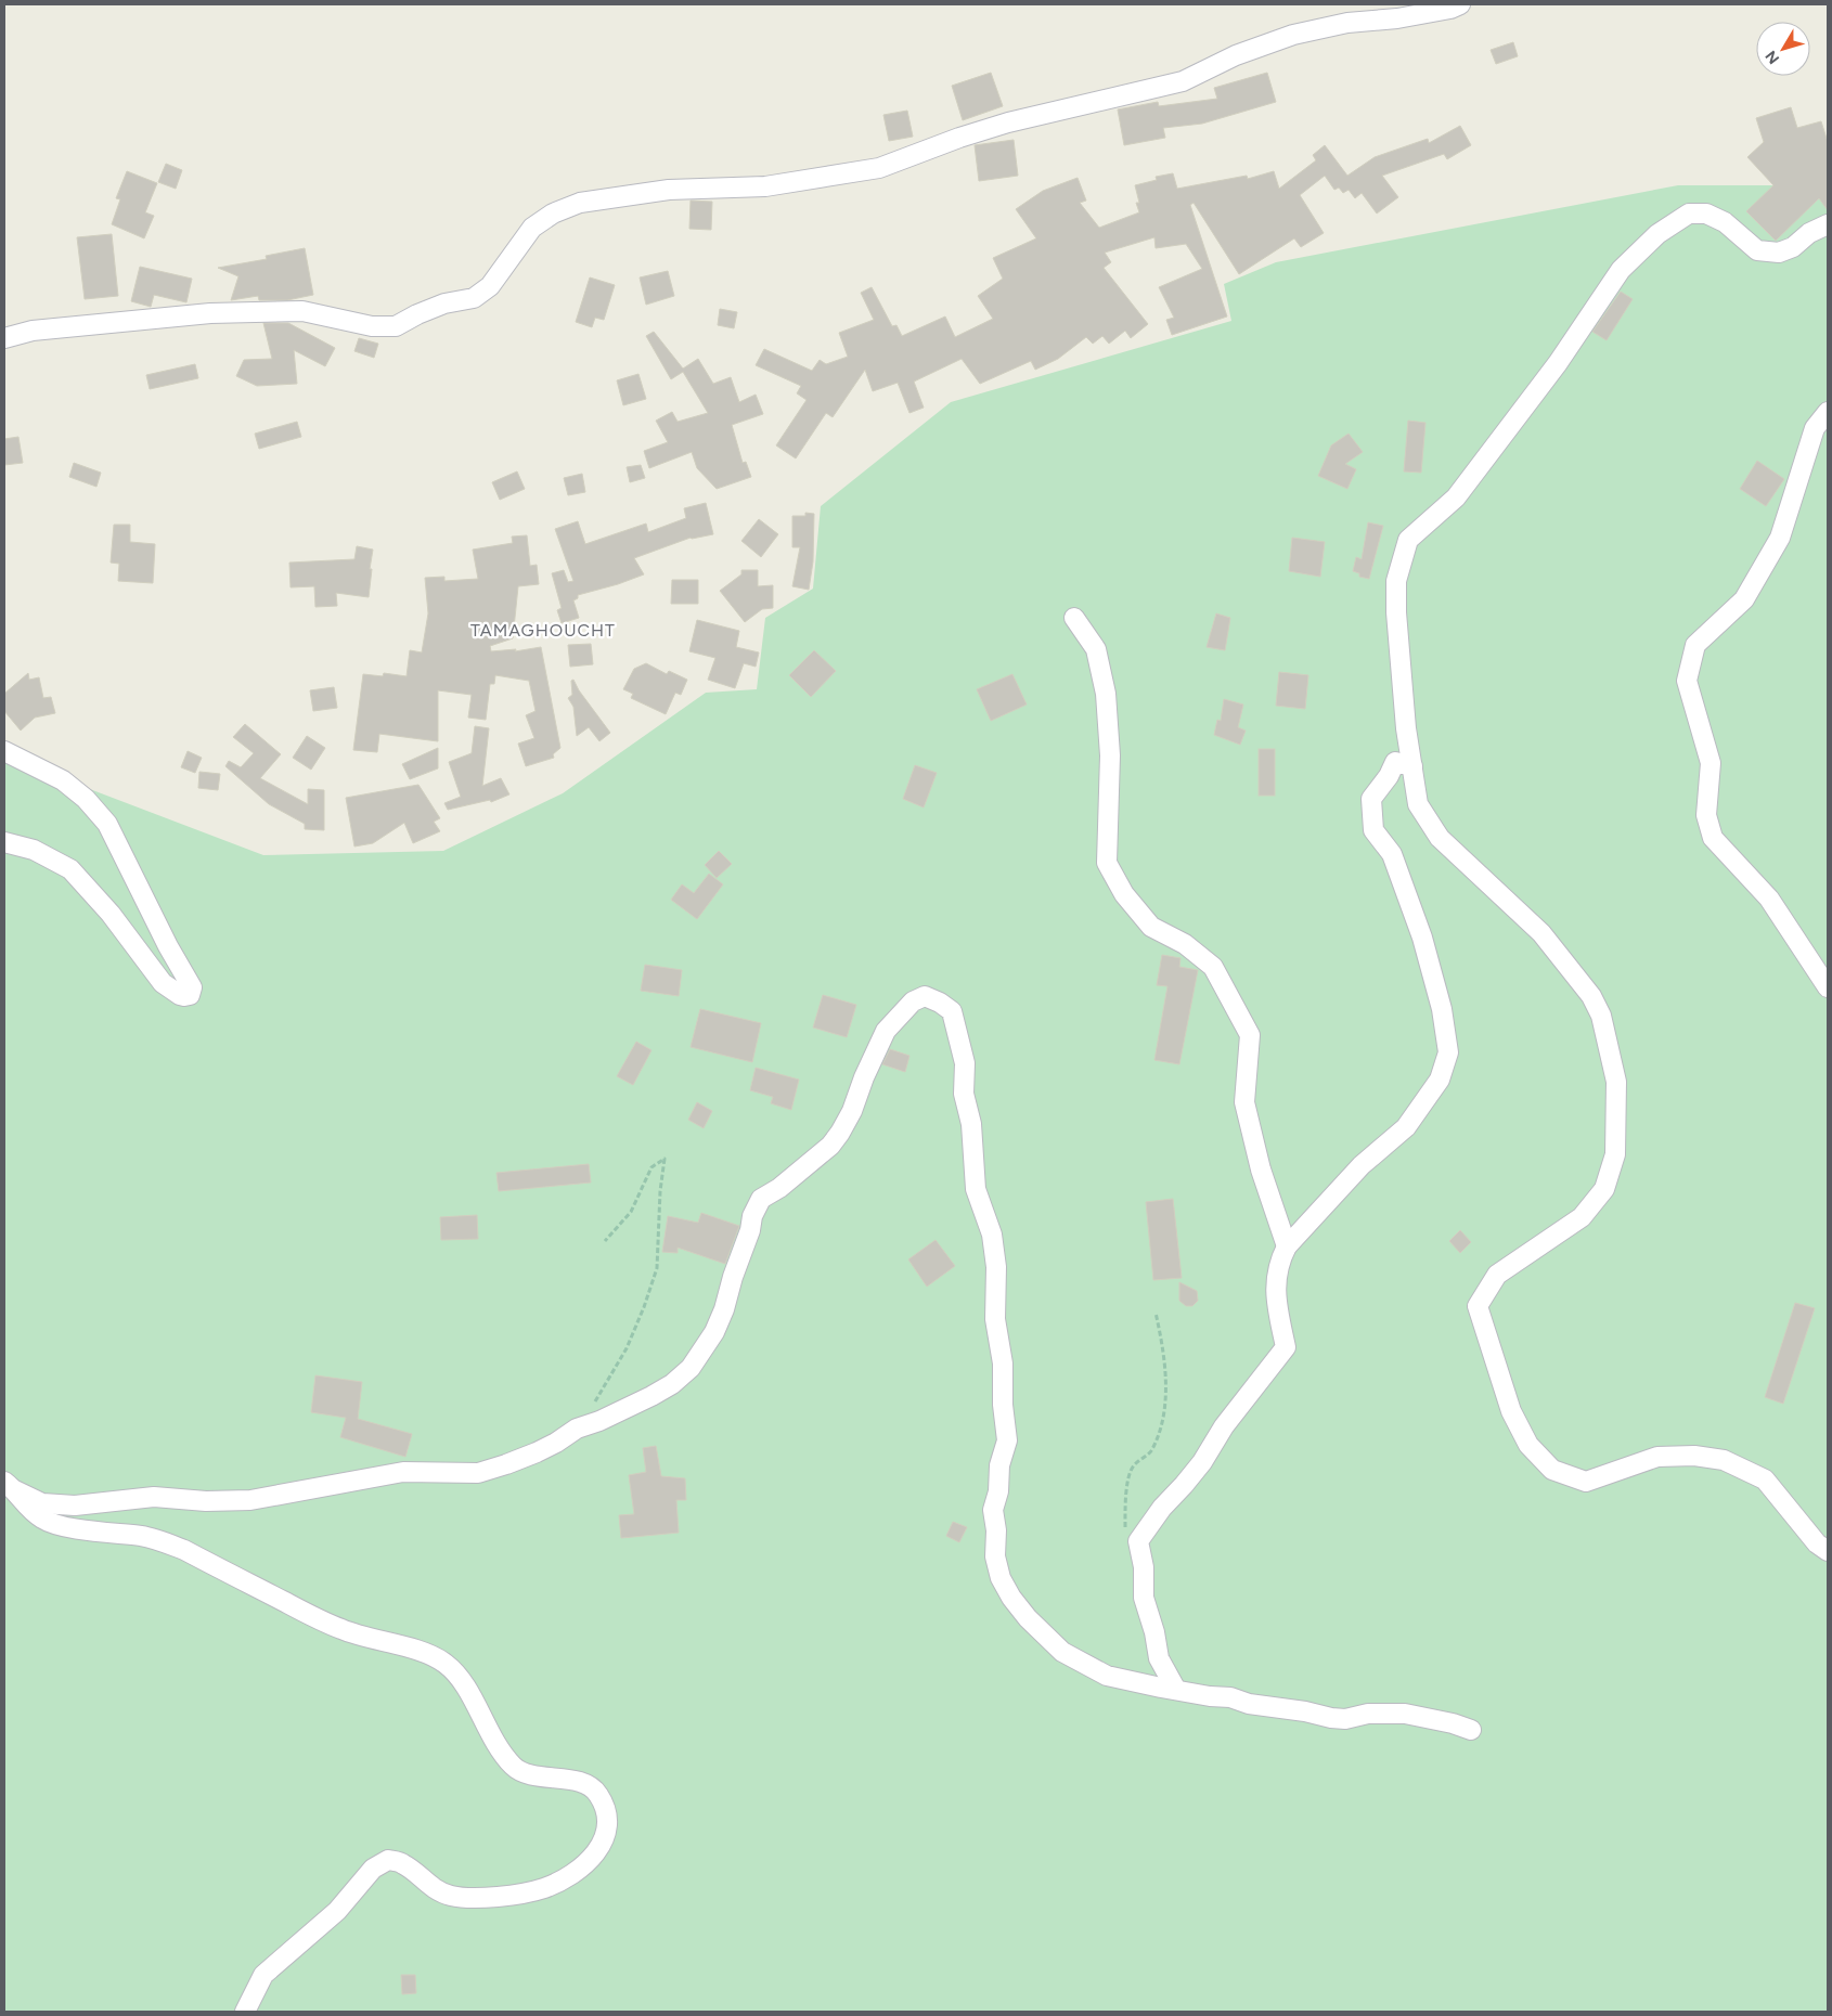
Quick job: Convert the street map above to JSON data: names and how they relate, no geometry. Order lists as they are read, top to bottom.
{
  "districts": ["TAMAGHOUCHT"],
  "north": "bottom left"
}
